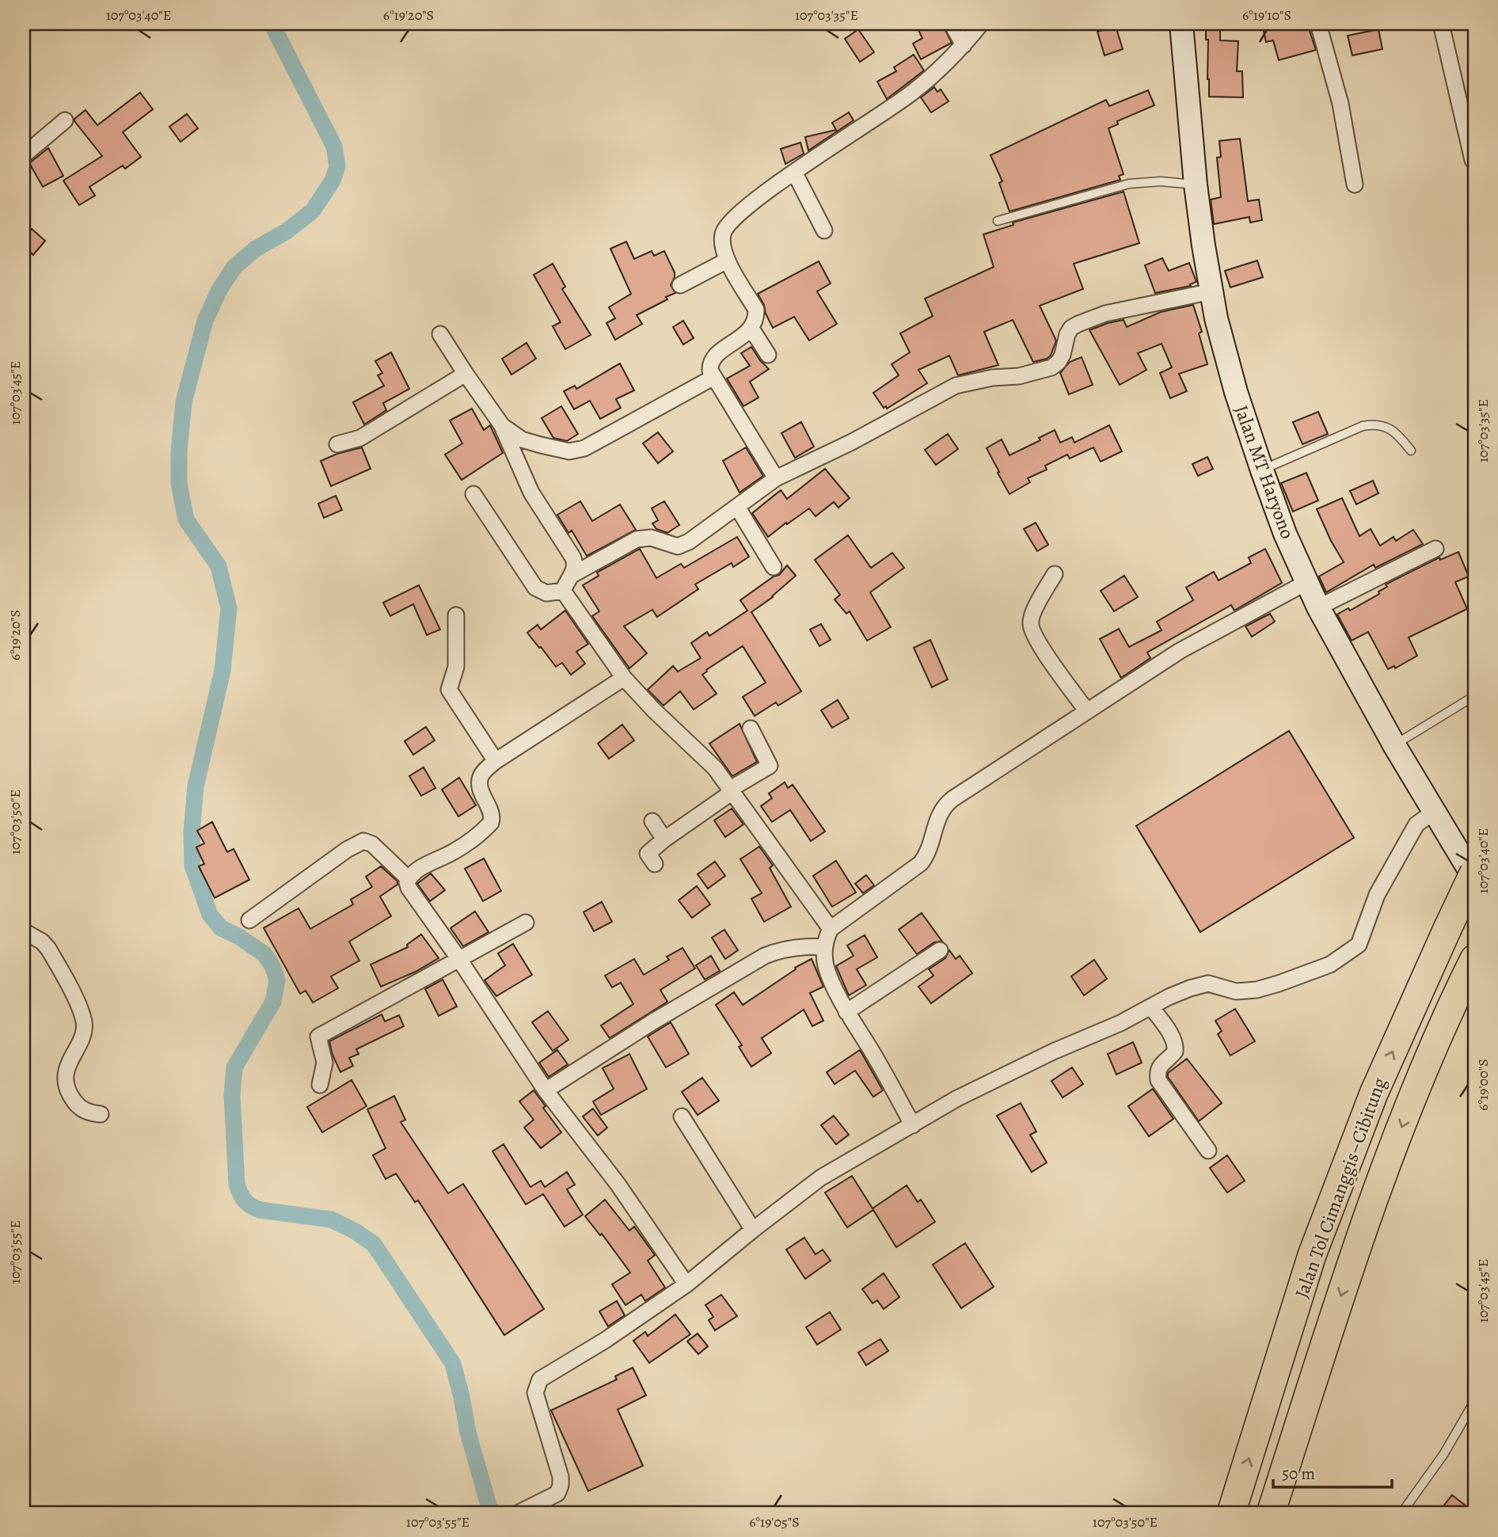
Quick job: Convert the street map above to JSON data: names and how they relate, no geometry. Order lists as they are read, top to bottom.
{
  "streets": {
    "highway": ["Jalan Tol Cimanggis–Cibitung"],
    "main road": ["Jalan MT Haryono"]
  },
  "scale_bar": "50 m",
  "coordinates": [
    "107°03'40\"E",
    "6°19'20\"S",
    "107°03'35\"E",
    "6°19'10\"S",
    "107°03'45\"E",
    "107°03'50\"E",
    "6°19'00\"S",
    "107°03'55\"E",
    "6°19'05\"S"
  ]
}
